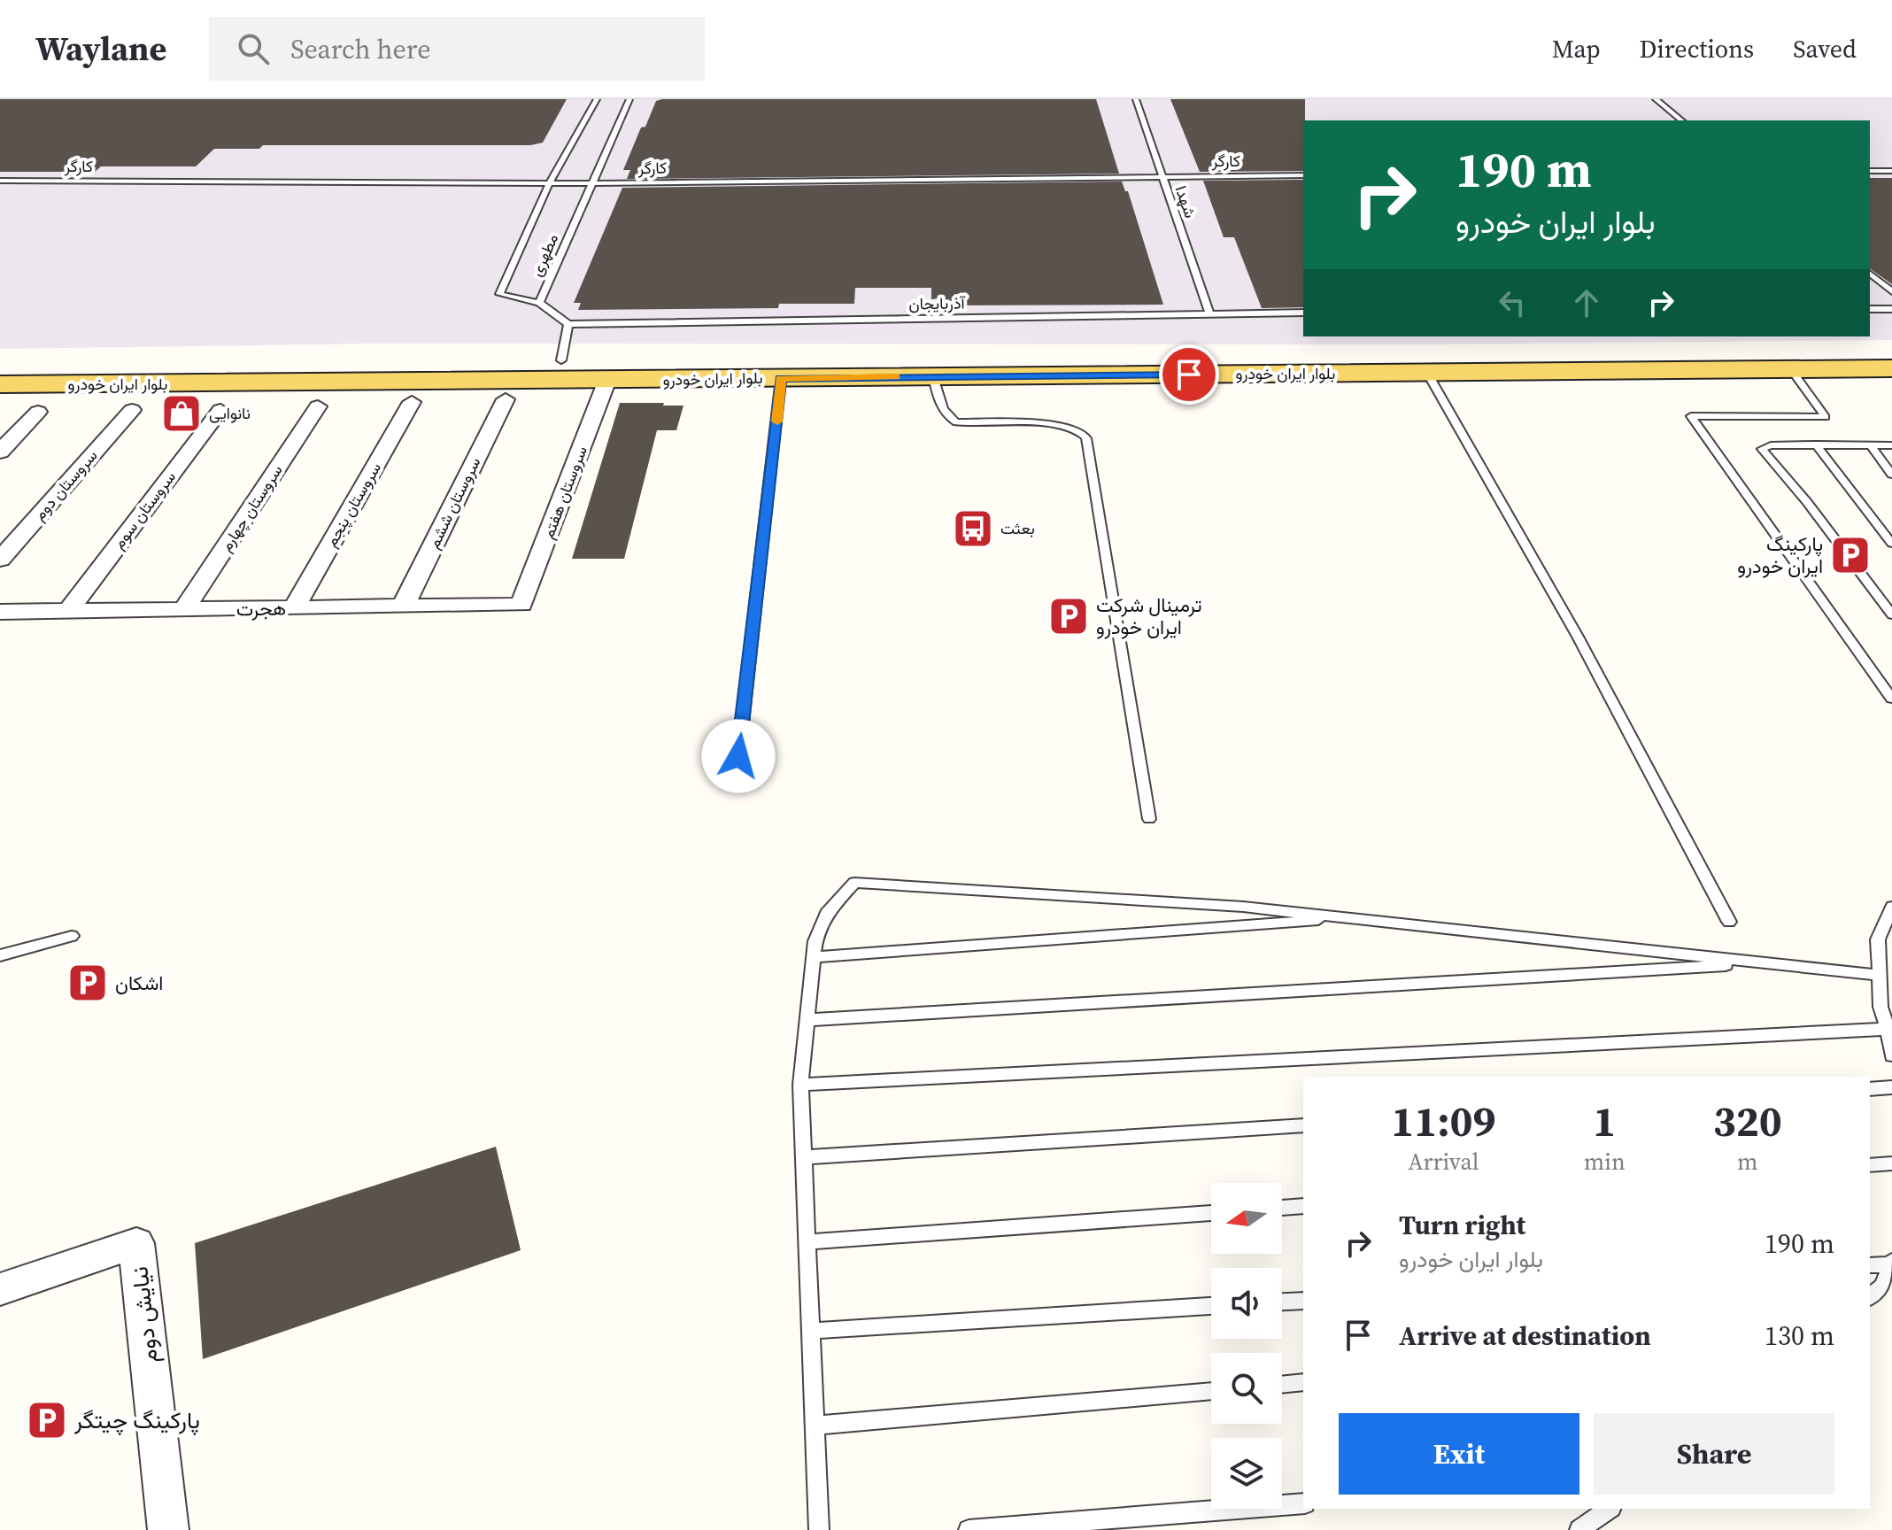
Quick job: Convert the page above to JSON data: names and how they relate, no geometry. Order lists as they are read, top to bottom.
{
  "streets": {
    "main road": ["بلوار ایران خودرو"],
    "street": [
      "سروستان دوم",
      "سروستان هفتم",
      "سروستان ششم",
      "سروستان پنجم",
      "سروستان چهارم",
      "سروستان سوم",
      "هجرت",
      "نیایش دوم"
    ],
    "lane": [
      "کارگر",
      "شهدا",
      "مطهری",
      "آذربایجان"
    ]
  },
  "crossings": [
    ["کارگر", "شهدا"],
    ["کارگر", "مطهری"],
    ["شهدا", "آذربایجان"],
    ["بلوار ایران خودرو", "سروستان هفتم"],
    ["سروستان هفتم", "هجرت"],
    ["سروستان ششم", "هجرت"],
    ["سروستان پنجم", "هجرت"],
    ["سروستان چهارم", "هجرت"],
    ["سروستان سوم", "هجرت"]
  ],
  "places": {
    "shop": ["نانوایی"],
    "bus stop": ["بعثت"],
    "parking": [
      "پارکینگ ایران خودرو",
      "ترمینال شرکت ایران خودرو",
      "اشکان",
      "پارکینگ چیتگر"
    ]
  },
  "north": "left",
  "page": {
    "header": "Waylane",
    "search": "Search here",
    "nav": ["Map", "Directions", "Saved"],
    "turn": ["190 m", "بلوار ایران خودرو"],
    "eta": [
      "11:09",
      "Arrival",
      "1",
      "min",
      "320",
      "m"
    ],
    "list": [
      {
        "name": "Turn right",
        "note": "بلوار ایران خودرو",
        "value": "190 m"
      },
      {
        "name": "Arrive at destination",
        "value": "130 m"
      }
    ],
    "buttons": ["Exit", "Share"]
  }
}
